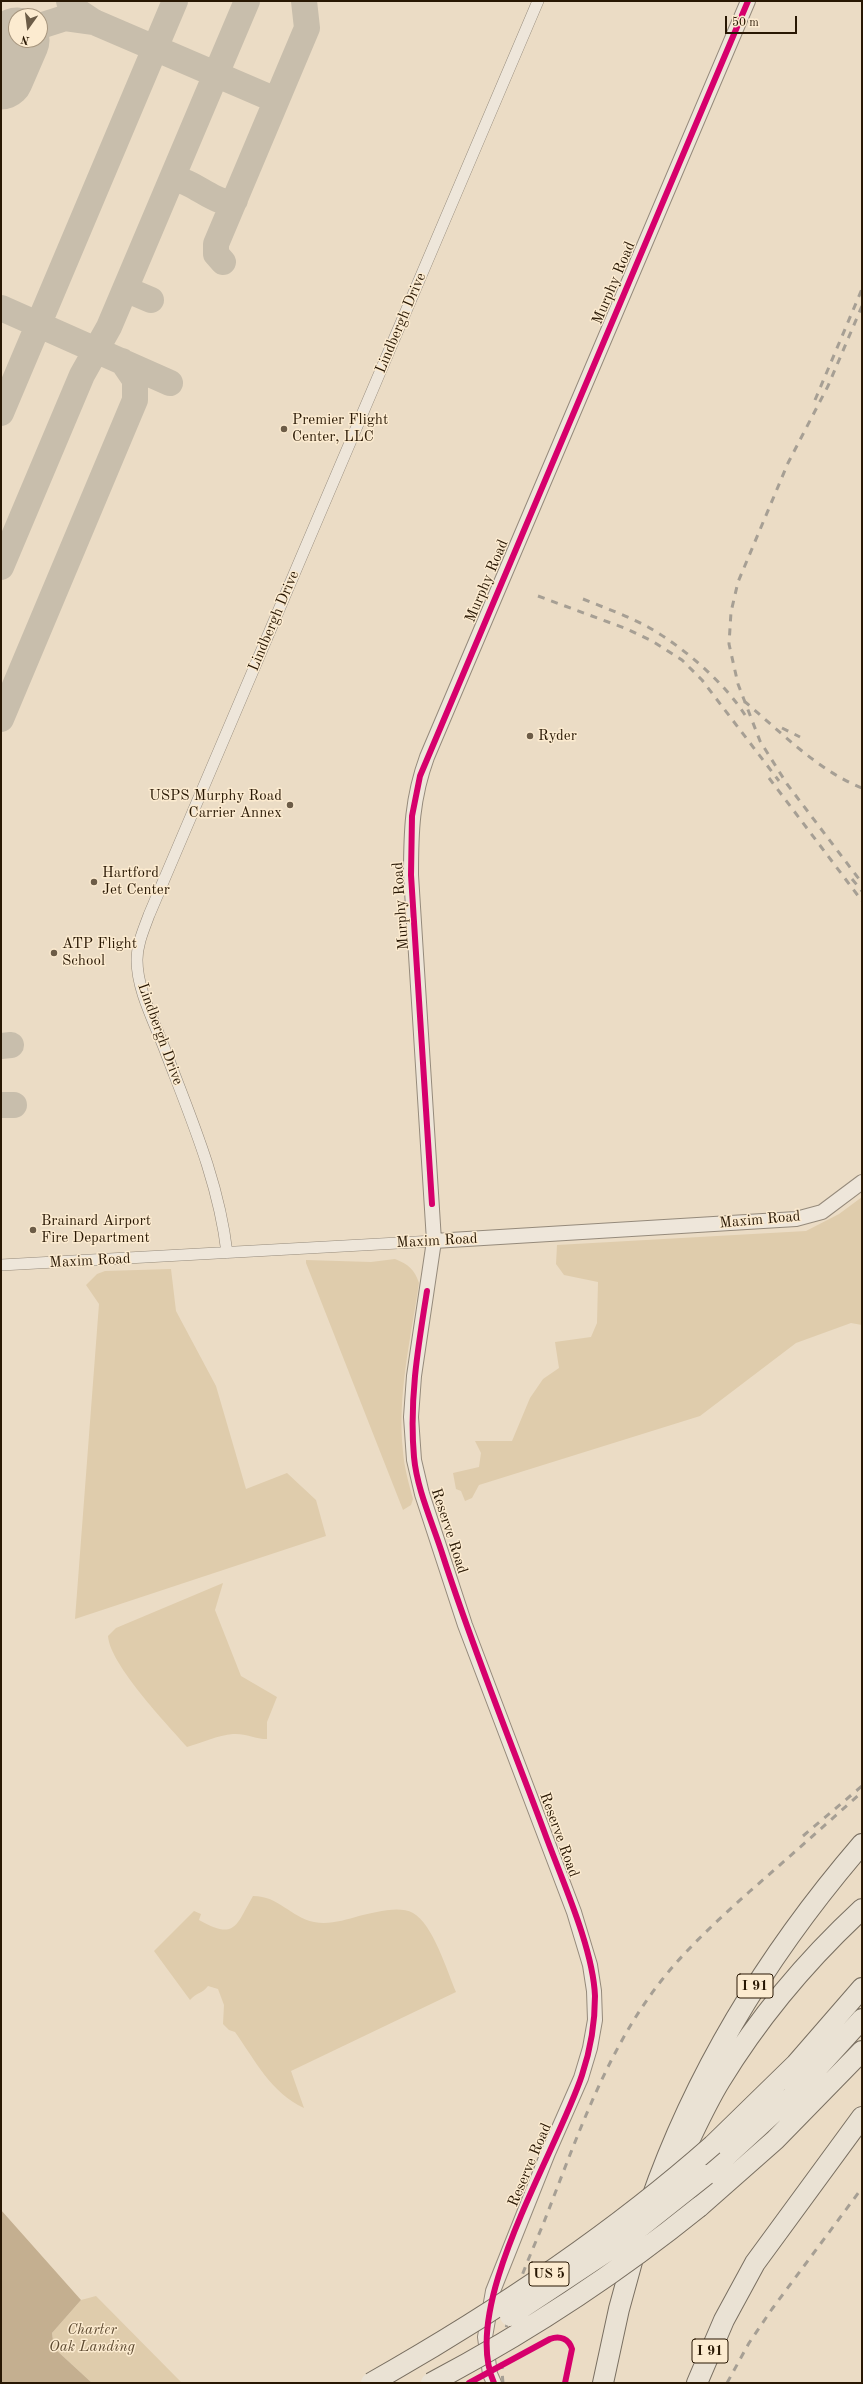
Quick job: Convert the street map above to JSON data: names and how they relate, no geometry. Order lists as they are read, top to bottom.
{
  "streets": {
    "highway": ["I 91", "US 5"],
    "street": [
      "Murphy Road",
      "Lindbergh Drive",
      "Maxim Road",
      "Reserve Road"
    ]
  },
  "crossings": [
    ["Murphy Road", "Maxim Road"],
    ["Murphy Road", "Reserve Road"],
    ["Lindbergh Drive", "Maxim Road"],
    ["Maxim Road", "Reserve Road"]
  ],
  "parks": ["Charter Oak Landing"],
  "places": [
    "Premier Flight Center, LLC",
    "Ryder",
    "USPS Murphy Road Carrier Annex",
    "Hartford Jet Center",
    "ATP Flight School",
    "Brainard Airport Fire Department"
  ],
  "scale_bar": "50 m",
  "north": "bottom"
}
